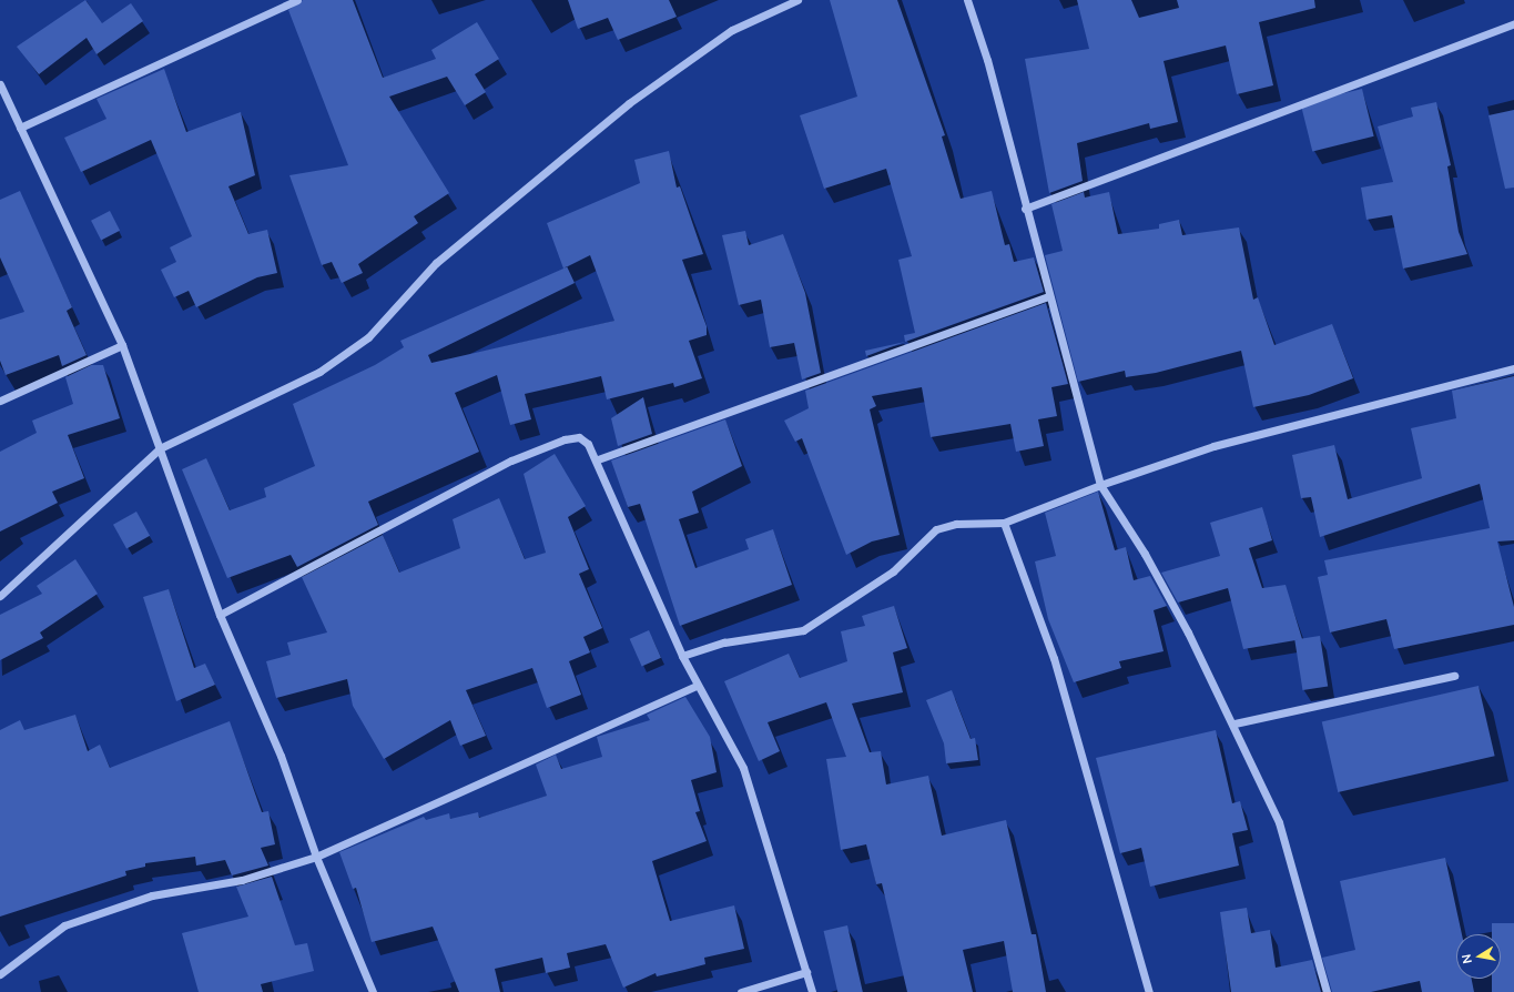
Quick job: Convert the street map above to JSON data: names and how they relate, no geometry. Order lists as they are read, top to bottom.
{
  "north": "left"
}
